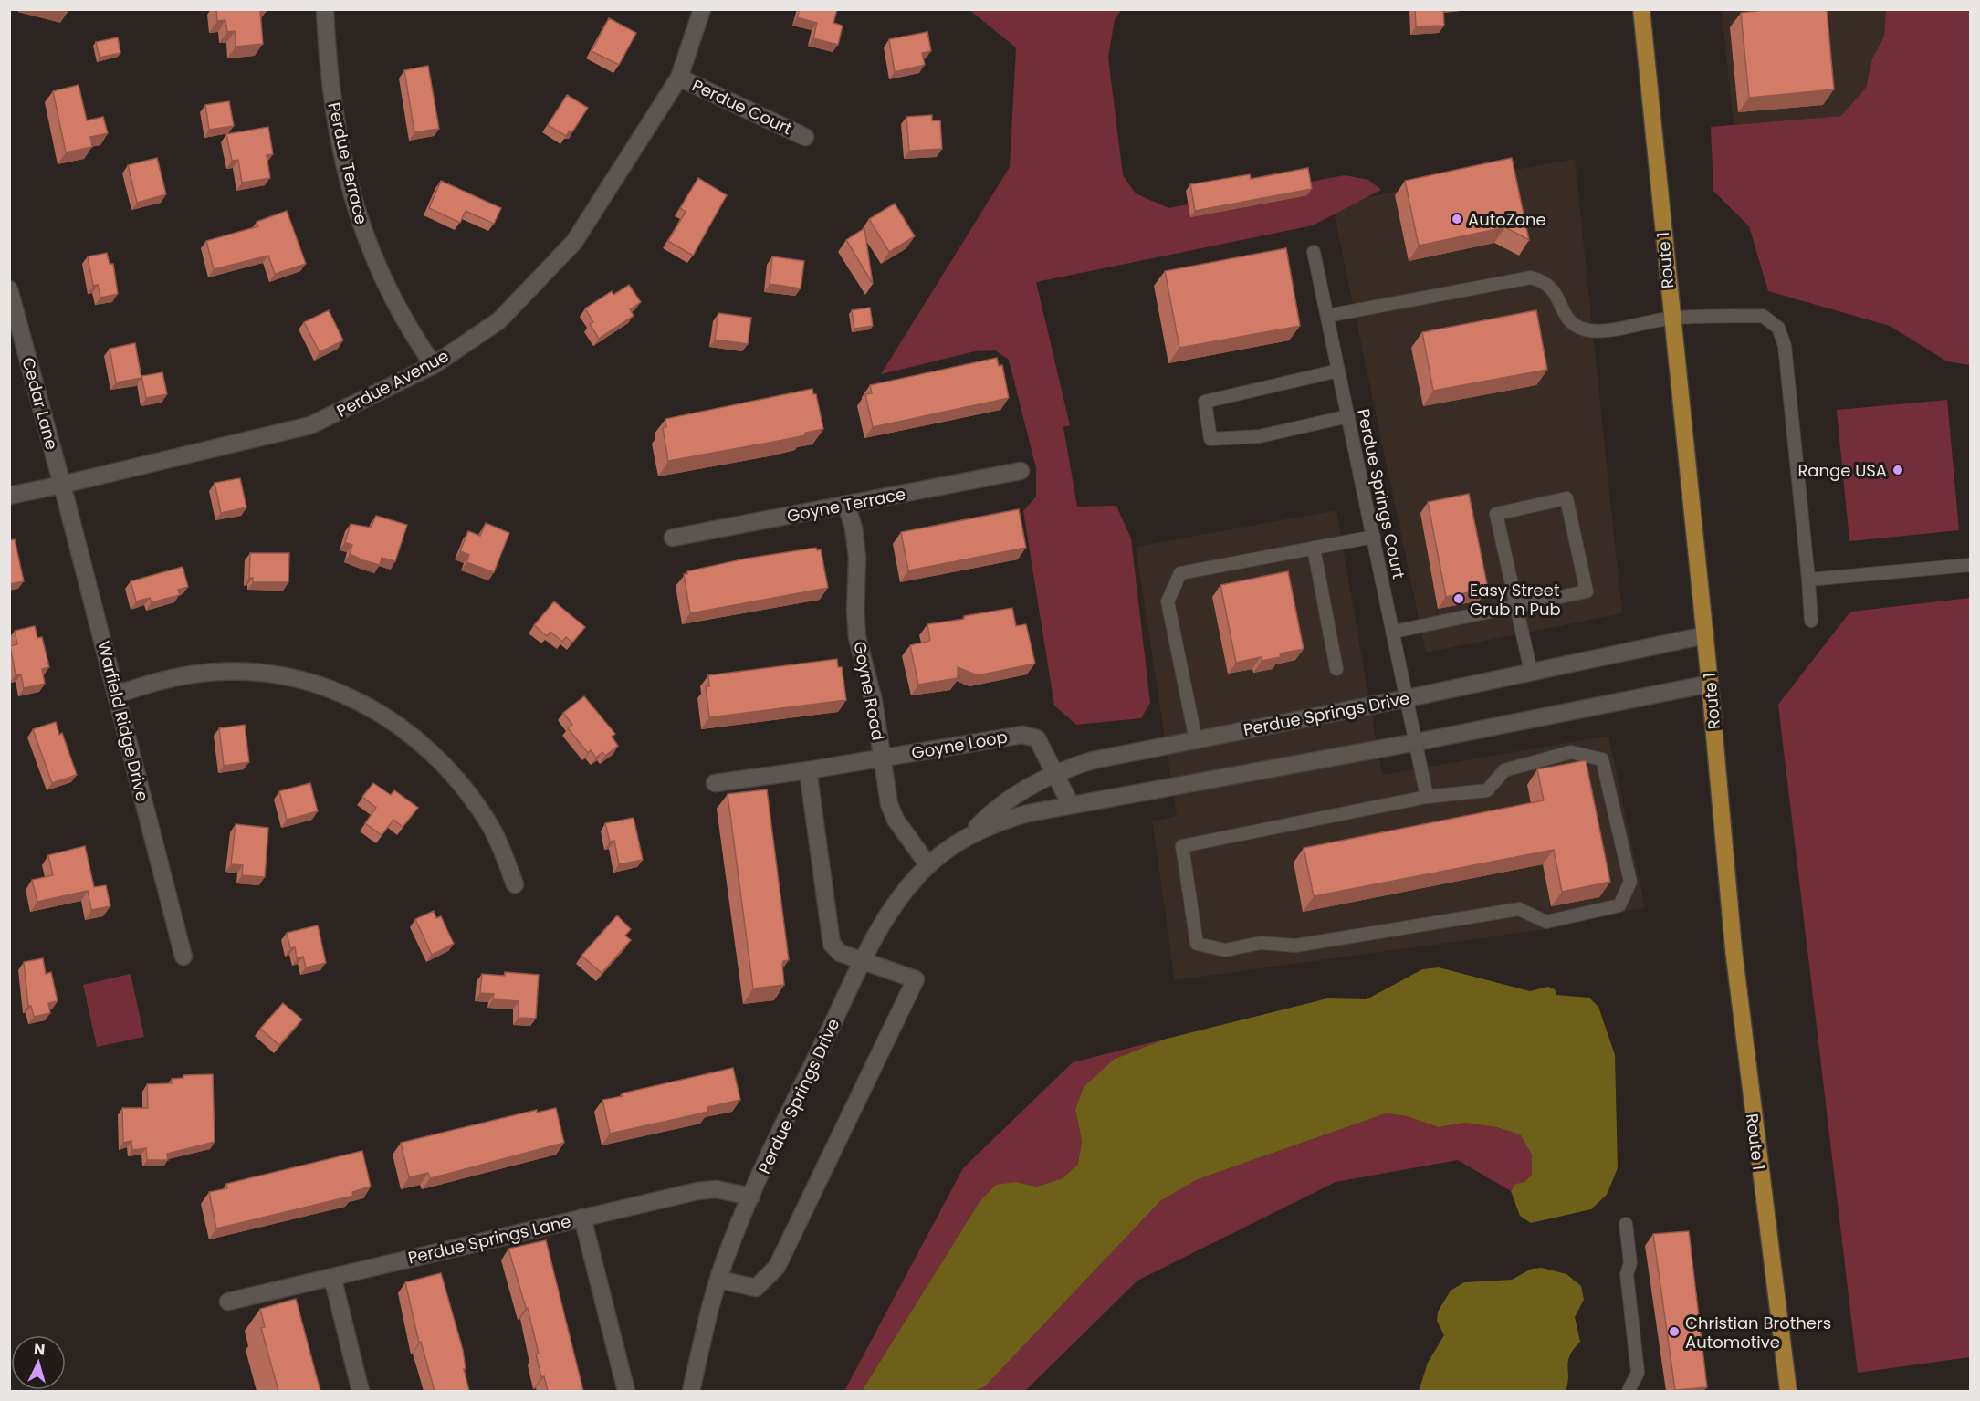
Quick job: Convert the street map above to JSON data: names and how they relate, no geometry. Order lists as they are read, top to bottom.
{
  "streets": {
    "main road": ["Route 1"],
    "street": [
      "Perdue Court",
      "Perdue Terrace",
      "Perdue Avenue",
      "Cedar Lane",
      "Goyne Terrace",
      "Goyne Road",
      "Perdue Springs Drive",
      "Warfield Ridge Drive",
      "Goyne Loop",
      "Perdue Springs Lane"
    ],
    "lane": ["Perdue Springs Court"]
  },
  "crossings": [
    ["Perdue Court", "Perdue Avenue"],
    ["Perdue Terrace", "Perdue Avenue"],
    ["Route 1", "Perdue Springs Drive"],
    ["Perdue Avenue", "Cedar Lane"],
    ["Perdue Avenue", "Warfield Ridge Drive"],
    ["Cedar Lane", "Warfield Ridge Drive"],
    ["Perdue Springs Court", "Perdue Springs Drive"],
    ["Goyne Terrace", "Goyne Road"],
    ["Goyne Road", "Perdue Springs Drive"],
    ["Goyne Road", "Goyne Loop"],
    ["Perdue Springs Drive", "Goyne Loop"],
    ["Perdue Springs Drive", "Perdue Springs Lane"]
  ],
  "places": [
    "AutoZone",
    "Range USA",
    "Easy Street Grub n Pub",
    "Christian Brothers Automotive"
  ],
  "north": "top"
}
